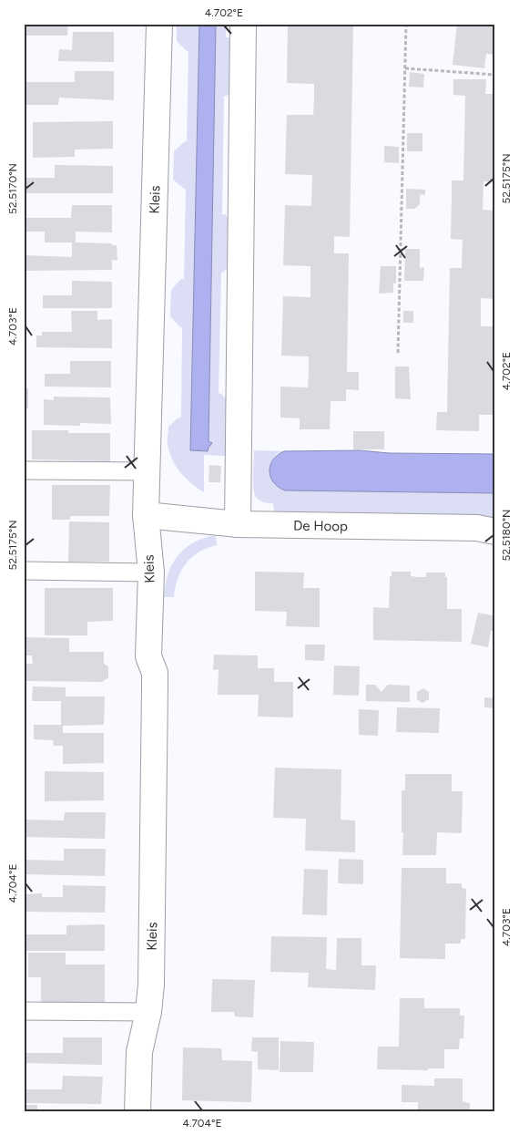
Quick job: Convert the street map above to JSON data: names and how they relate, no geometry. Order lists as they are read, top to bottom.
{
  "streets": {
    "street": ["Kleis", "De Hoop"]
  },
  "crossings": [
    ["Kleis", "De Hoop"]
  ],
  "coordinates": [
    "4.702°E",
    "52.5175°N",
    "52.5170°N",
    "4.703°E",
    "52.5180°N",
    "4.704°E"
  ]
}
